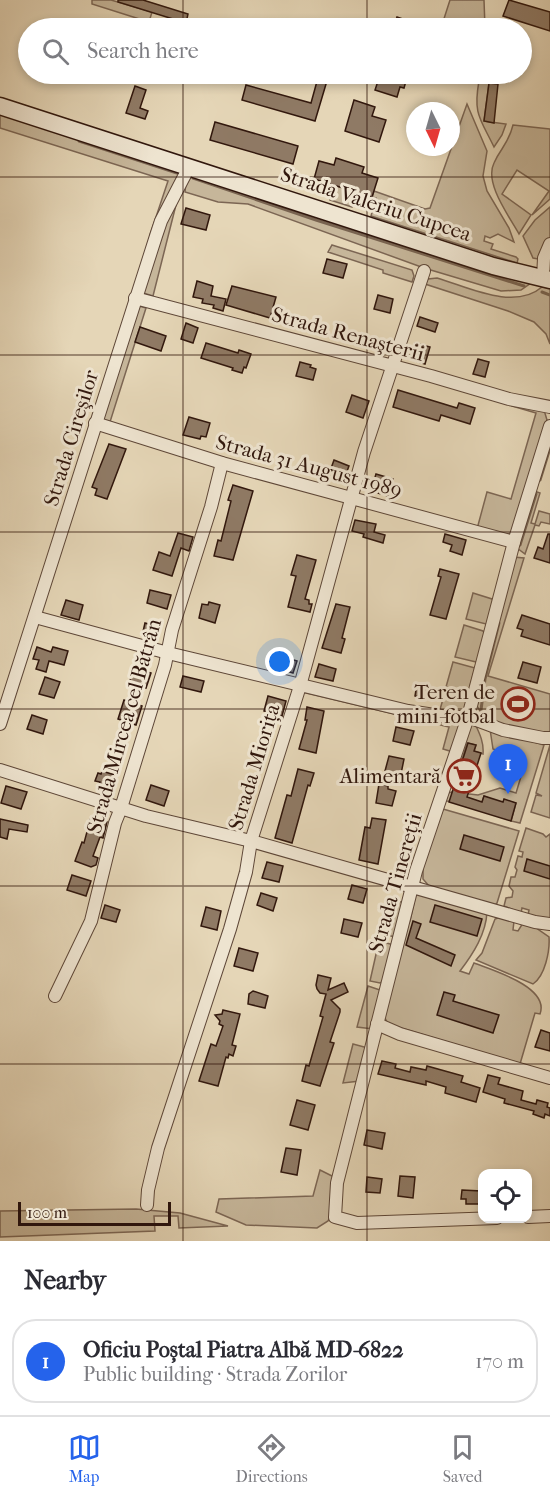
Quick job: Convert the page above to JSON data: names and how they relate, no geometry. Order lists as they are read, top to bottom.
{
  "streets": {
    "main road": ["Strada Valeriu Cupcea"],
    "street": [
      "Strada Renaşterii",
      "Strada Cireşilor",
      "Strada 31 August 1989",
      "Strada Mircea cel Bătrân",
      "Strada Mioriţa",
      "Strada Tinereţii"
    ]
  },
  "crossings": [
    ["Strada Valeriu Cupcea", "Strada Cireşilor"],
    ["Strada Renaşterii", "Strada Cireşilor"],
    ["Strada Renaşterii", "Strada Mioriţa"],
    ["Strada Cireşilor", "Strada 31 August 1989"],
    ["Strada 31 August 1989", "Strada Mircea cel Bătrân"],
    ["Strada 31 August 1989", "Strada Mioriţa"],
    ["Strada 31 August 1989", "Strada Tinereţii"]
  ],
  "places": {
    "sports": ["Teren de mini-fotbal"],
    "supermarket": ["Alimentară"]
  },
  "scale_bar": "100 m",
  "north": "bottom",
  "page": {
    "search": "Search here",
    "pins": "1",
    "scale": "100 m",
    "heading": "Nearby",
    "list": [
      {
        "mark": "1",
        "name": "Oficiu Poștal Piatra Albă MD-6822",
        "note": "Public building · Strada Zorilor",
        "value": "170 m"
      }
    ],
    "nav": ["Map", "Directions", "Saved"]
  }
}
